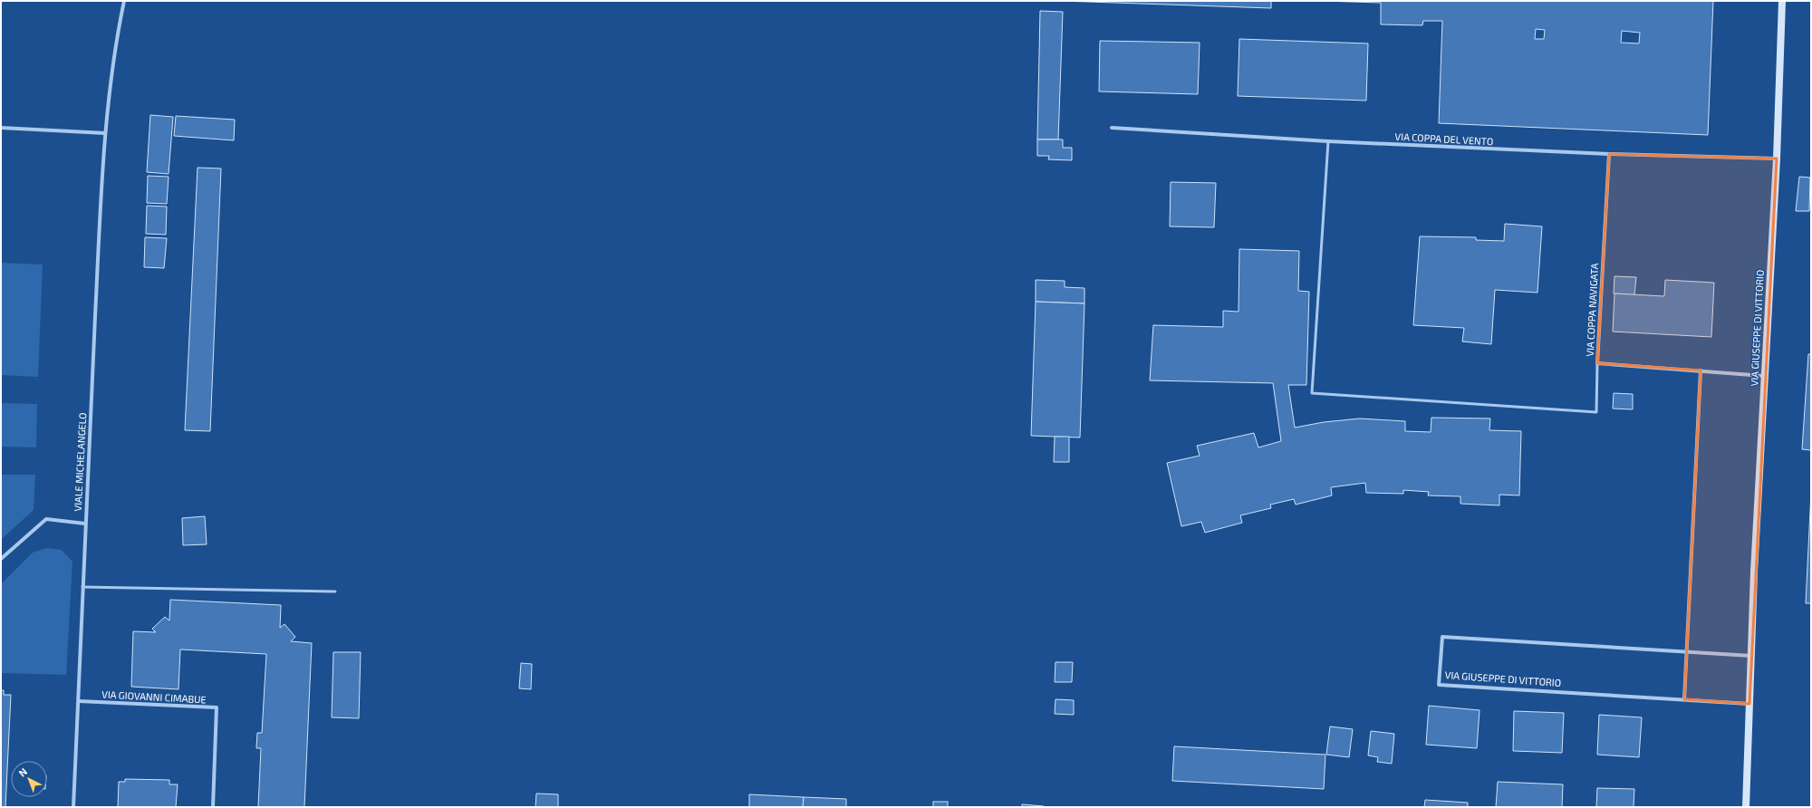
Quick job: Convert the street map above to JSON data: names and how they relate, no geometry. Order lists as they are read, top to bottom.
{
  "streets": {
    "main road": ["VIA GIUSEPPE DI VITTORIO"],
    "street": [
      "VIA COPPA DEL VENTO",
      "VIA COPPA NAVIGATA",
      "VIALE MICHELANGELO",
      "VIA GIOVANNI CIMABUE"
    ]
  },
  "crossings": [
    ["VIA COPPA DEL VENTO", "VIA COPPA NAVIGATA"],
    ["VIA COPPA DEL VENTO", "VIA GIUSEPPE DI VITTORIO"],
    ["VIA COPPA NAVIGATA", "VIA GIUSEPPE DI VITTORIO"],
    ["VIALE MICHELANGELO", "VIA GIOVANNI CIMABUE"]
  ],
  "north": "top left"
}
